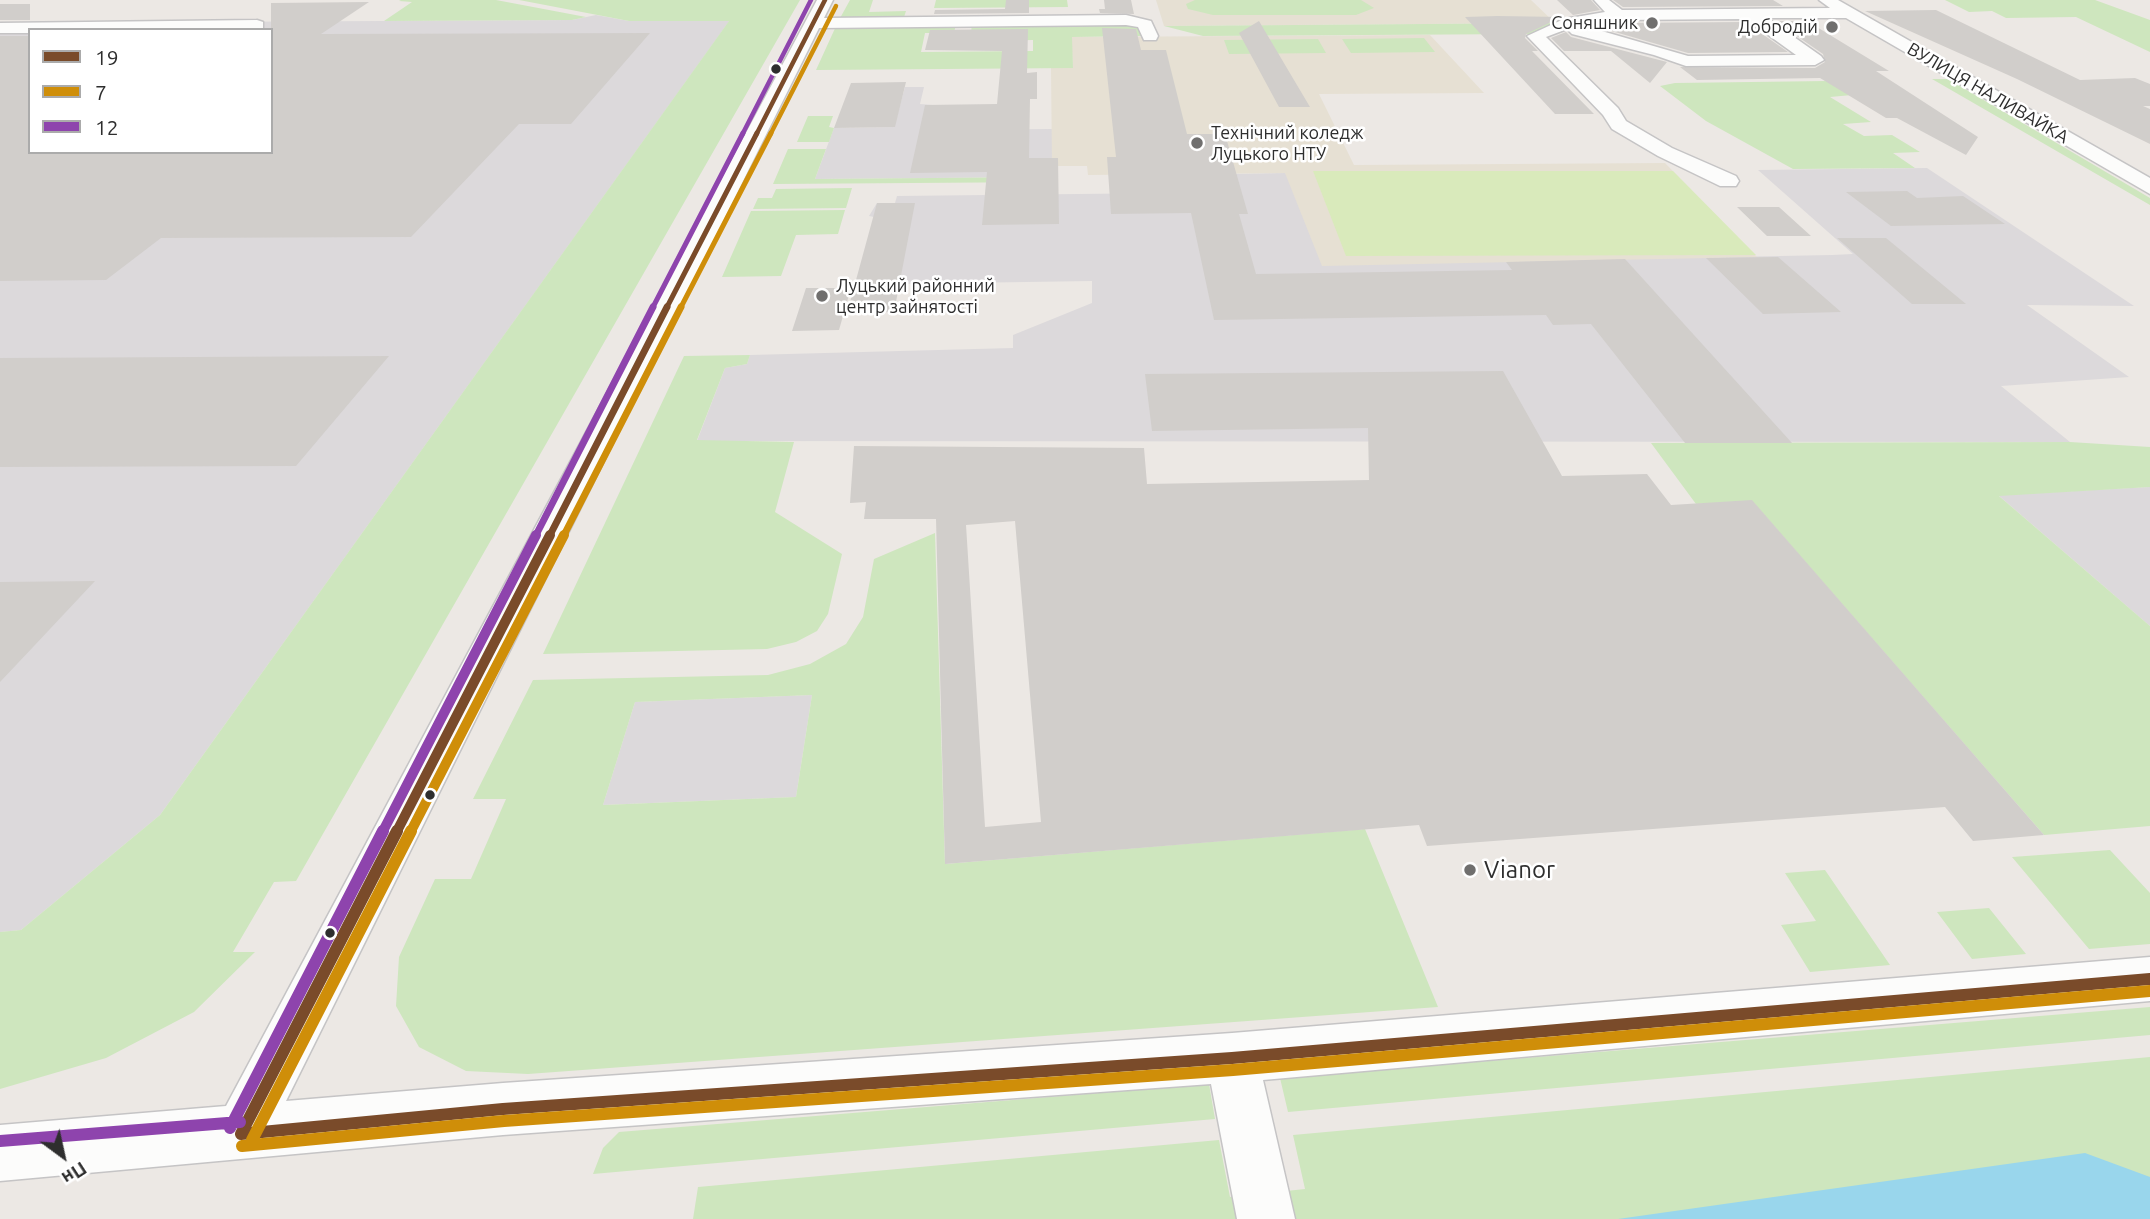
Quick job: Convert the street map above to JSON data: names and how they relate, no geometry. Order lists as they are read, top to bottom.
{
  "streets": {
    "street": ["ВУЛИЦЯ НАЛИВАЙКА"]
  },
  "places": [
    "Соняшник",
    "Добродій",
    "Технічний коледж Луцького НТУ",
    "Луцький районний центр зайнятості",
    "Vianor"
  ],
  "lines": ["transit line 19", "transit line 12", "transit line 7"],
  "legend": ["19", "7", "12"],
  "north": "bottom right"
}
